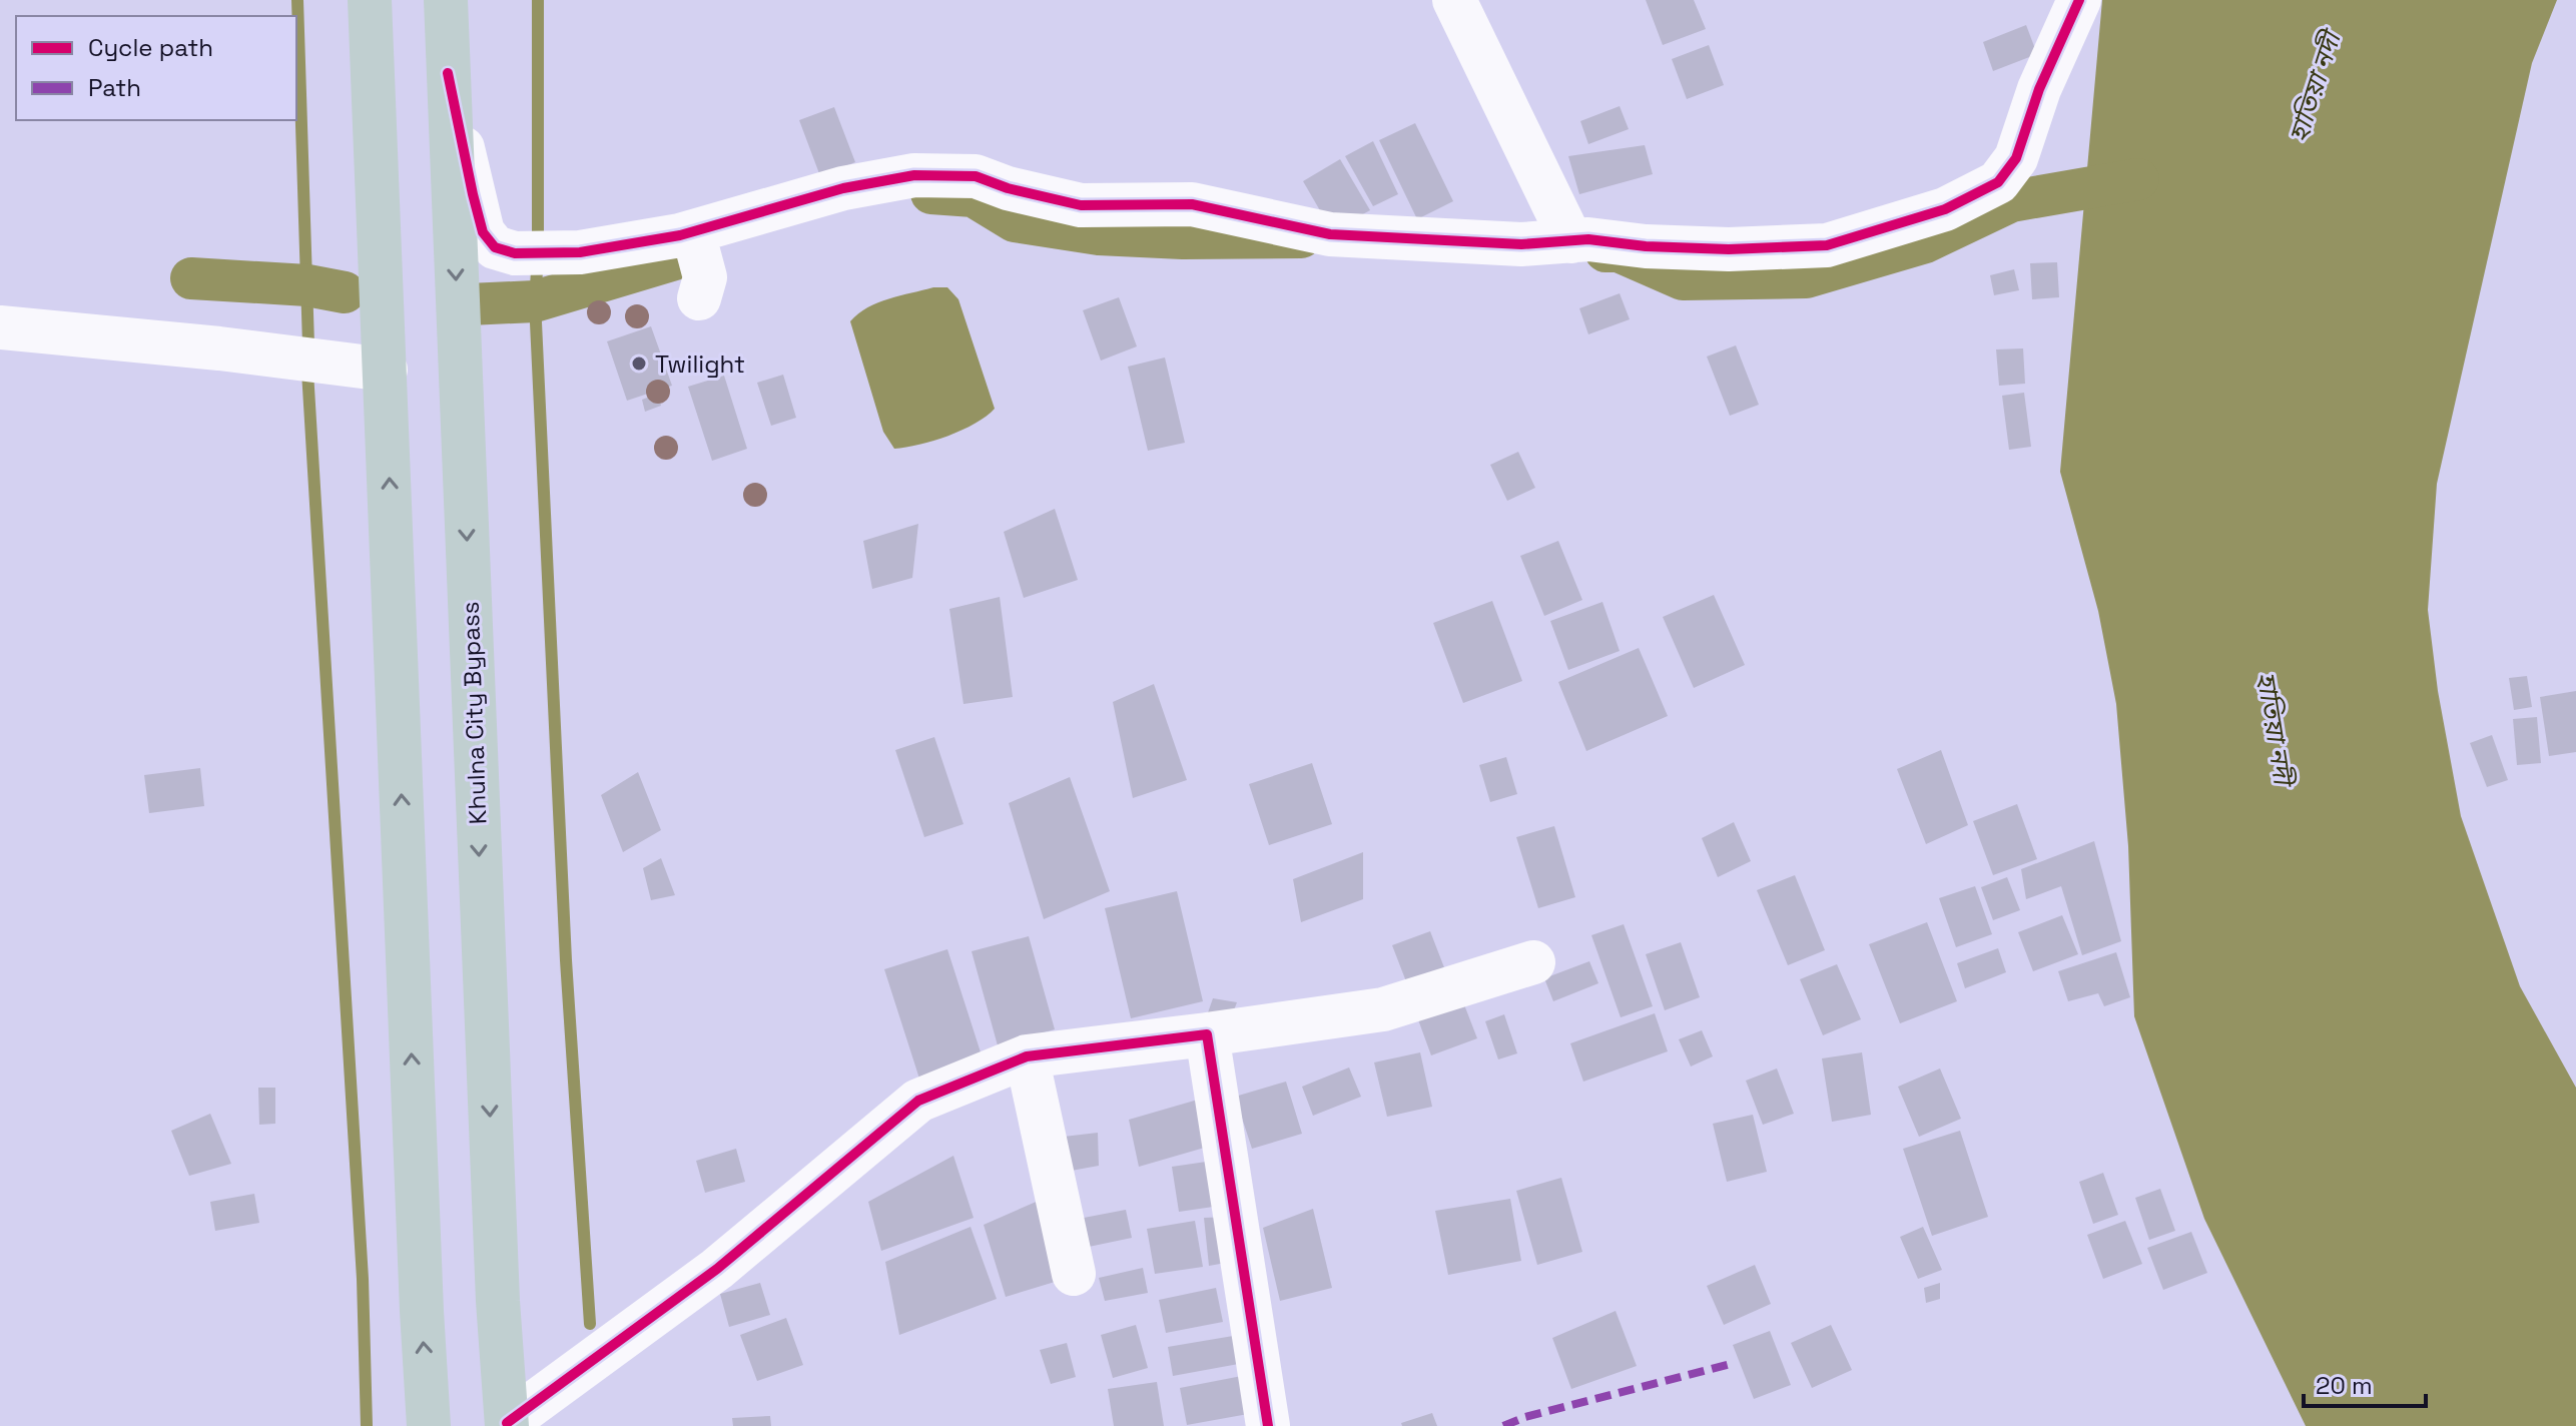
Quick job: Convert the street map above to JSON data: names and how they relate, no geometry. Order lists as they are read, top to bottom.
{
  "streets": {
    "highway": ["Khulna City Bypass"]
  },
  "water": ["হাতিয়া নদী"],
  "places": ["Twilight"],
  "legend": ["Cycle path", "Path"],
  "scale_bar": "20 m"
}
